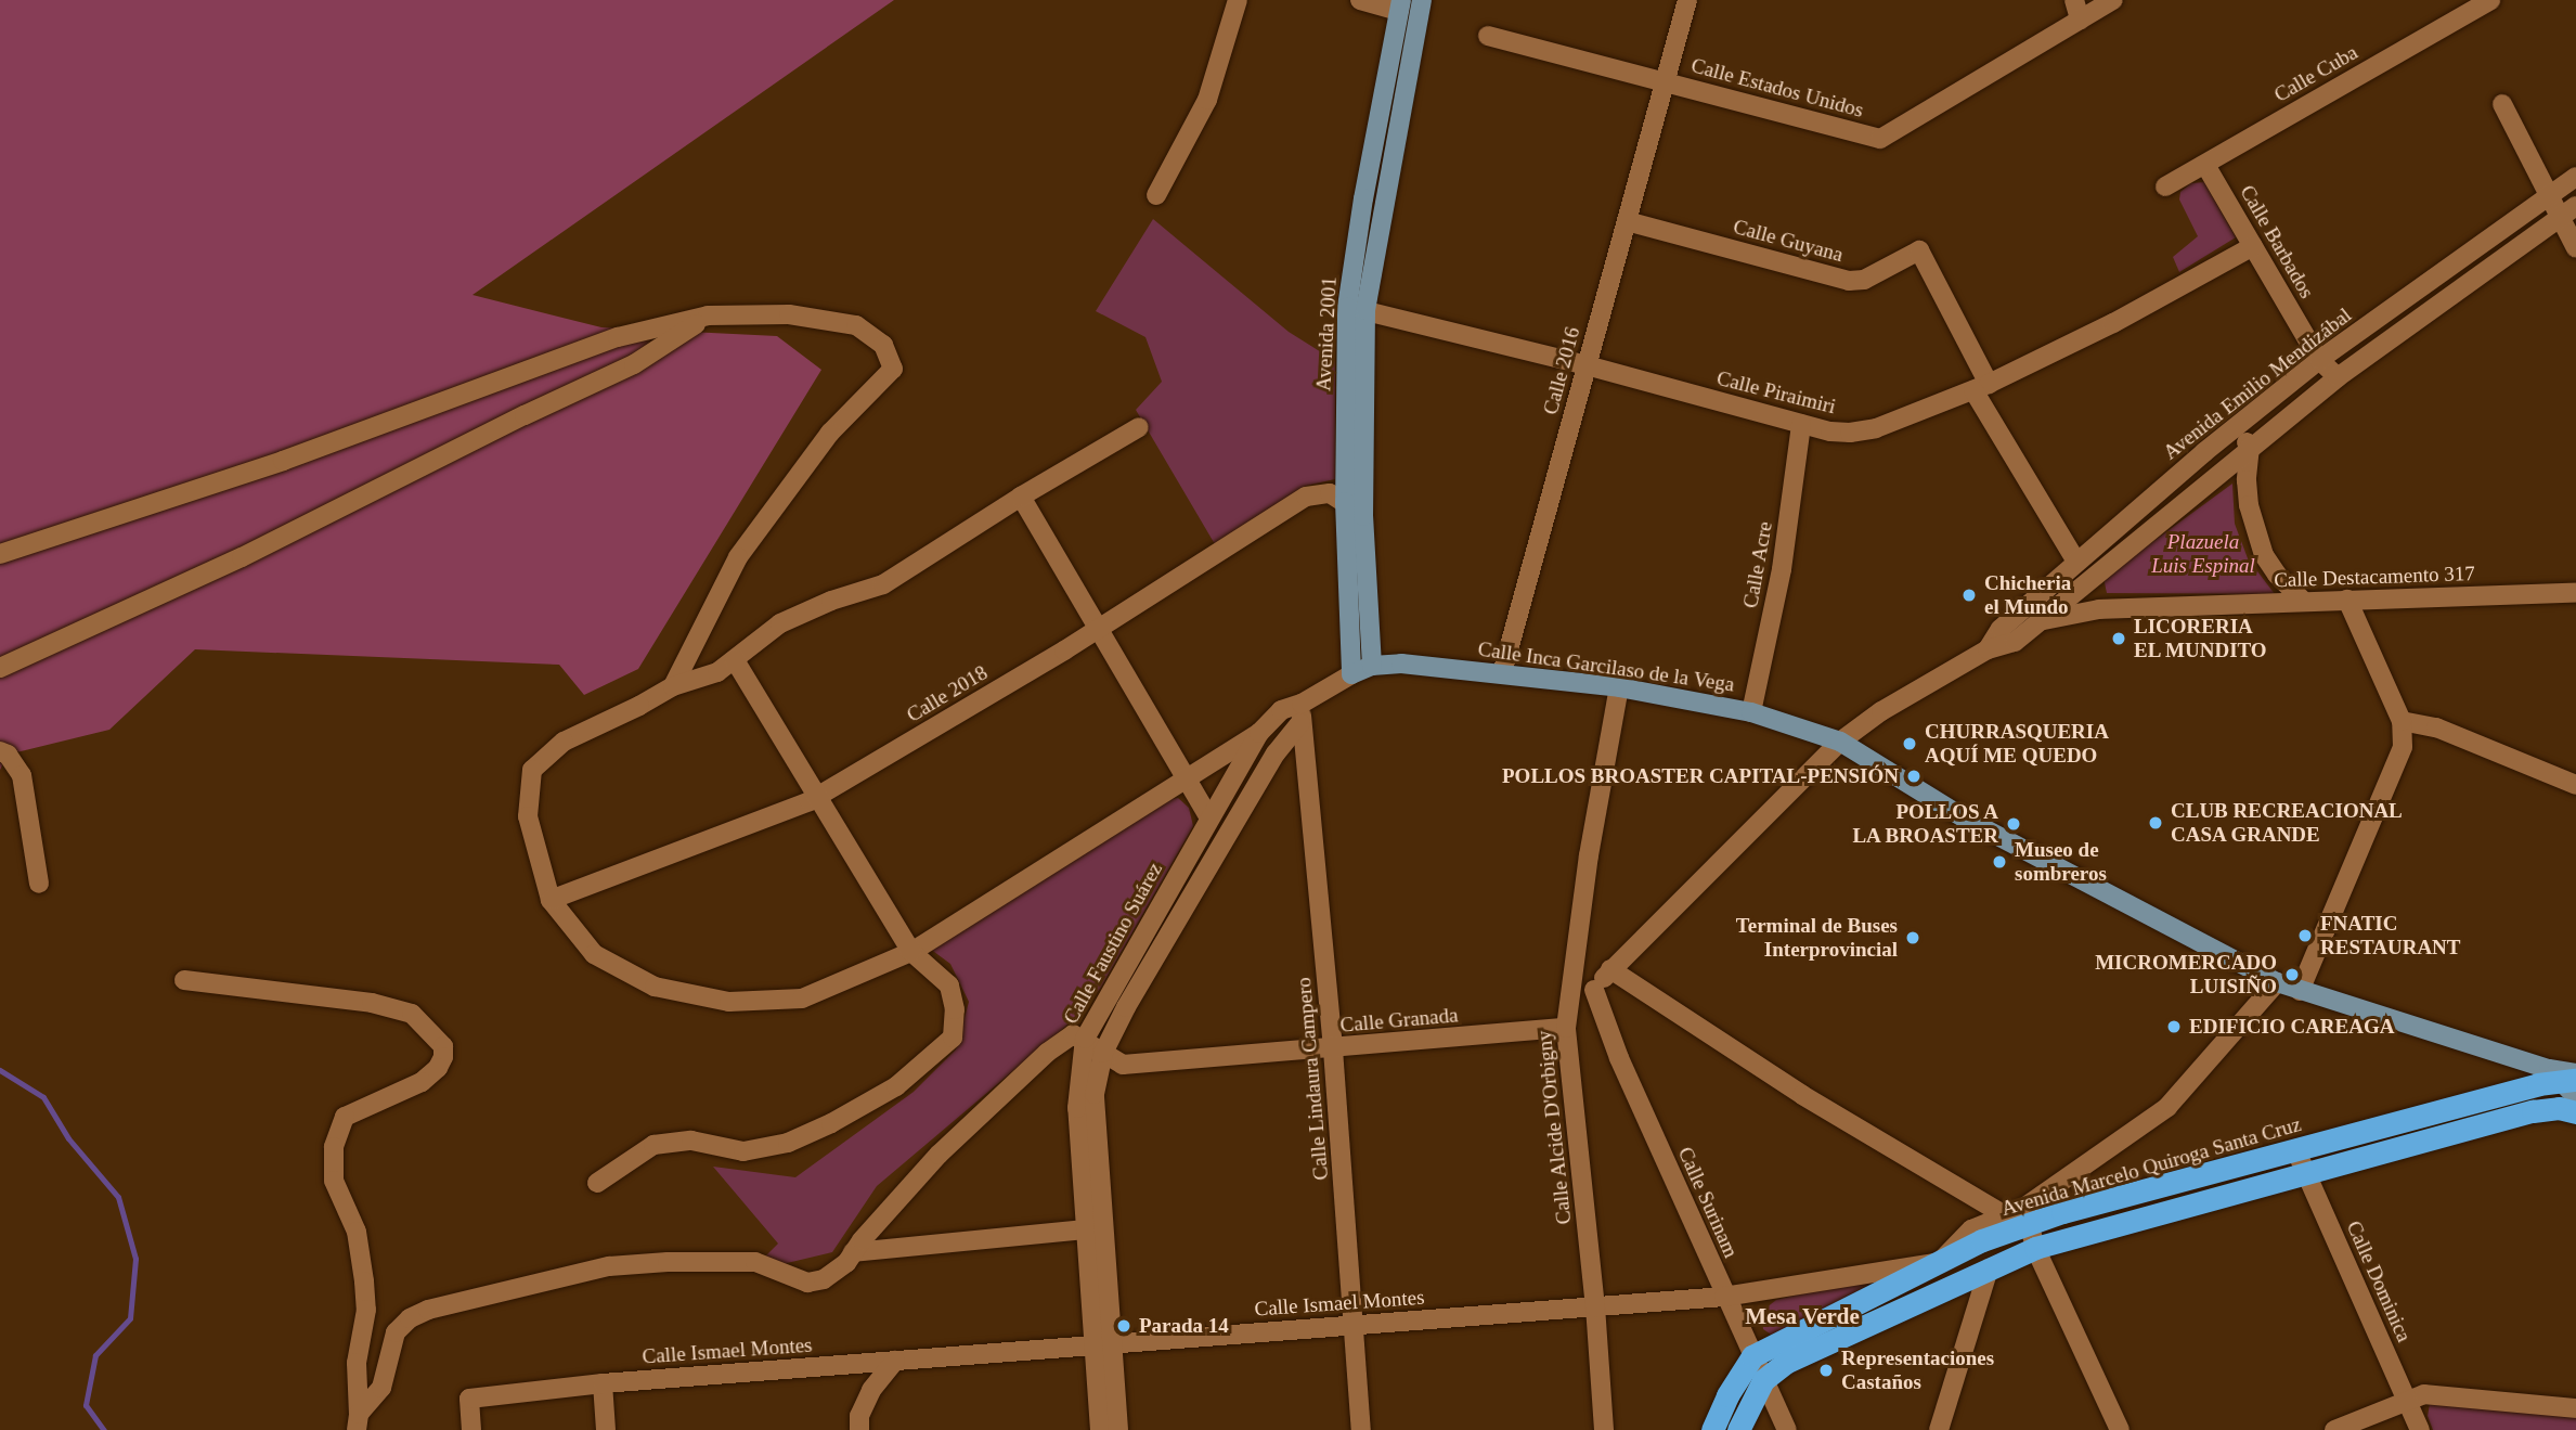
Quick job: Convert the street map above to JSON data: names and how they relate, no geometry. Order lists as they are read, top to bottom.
{
  "streets": {
    "highway": ["Avenida Marcelo Quiroga Santa Cruz"],
    "main road": ["Avenida 2001", "Calle Inca Garcilaso de la Vega"],
    "street": [
      "Calle Cuba",
      "Calle Estados Unidos",
      "Calle Guyana",
      "Calle Barbados",
      "Calle 2016",
      "Avenida Emilio Mendizábal",
      "Calle Piraimiri",
      "Calle Acre",
      "Calle Destacamento 317",
      "Calle 2018",
      "Calle Faustino Suárez",
      "Calle Granada",
      "Calle Lindaura Campero",
      "Calle Alcide D'Orbigny",
      "Calle Surinam",
      "Calle Dominica",
      "Calle Ismael Montes"
    ]
  },
  "crossings": [
    ["Calle Cuba", "Calle Barbados"],
    ["Calle Estados Unidos", "Calle 2016"],
    ["Calle Guyana", "Calle 2016"],
    ["Calle Guyana", "Avenida Emilio Mendizábal"],
    ["Calle Guyana", "Calle Piraimiri"],
    ["Calle Barbados", "Avenida Emilio Mendizábal"],
    ["Calle Barbados", "Calle Piraimiri"],
    ["Avenida 2001", "Calle Piraimiri"],
    ["Avenida 2001", "Calle Inca Garcilaso de la Vega"],
    ["Avenida 2001", "Calle 2018"],
    ["Avenida 2001", "Calle Faustino Suárez"],
    ["Calle 2016", "Calle Piraimiri"],
    ["Calle 2016", "Calle Inca Garcilaso de la Vega"],
    ["Avenida Emilio Mendizábal", "Calle Destacamento 317"],
    ["Avenida Emilio Mendizábal", "Calle Inca Garcilaso de la Vega"],
    ["Avenida Emilio Mendizábal", "Calle Surinam"],
    ["Calle Piraimiri", "Calle Acre"],
    ["Calle Acre", "Calle Inca Garcilaso de la Vega"],
    ["Calle Inca Garcilaso de la Vega", "Calle Faustino Suárez"],
    ["Calle Inca Garcilaso de la Vega", "Calle Alcide D'Orbigny"],
    ["Calle Inca Garcilaso de la Vega", "Avenida Marcelo Quiroga Santa Cruz"],
    ["Calle Faustino Suárez", "Calle Granada"],
    ["Calle Faustino Suárez", "Calle Lindaura Campero"],
    ["Calle Faustino Suárez", "Calle Ismael Montes"],
    ["Calle Granada", "Calle Lindaura Campero"],
    ["Calle Granada", "Calle Alcide D'Orbigny"],
    ["Calle Lindaura Campero", "Calle Ismael Montes"],
    ["Calle Alcide D'Orbigny", "Calle Ismael Montes"],
    ["Avenida Marcelo Quiroga Santa Cruz", "Calle Surinam"],
    ["Avenida Marcelo Quiroga Santa Cruz", "Calle Dominica"],
    ["Avenida Marcelo Quiroga Santa Cruz", "Calle Ismael Montes"],
    ["Calle Surinam", "Calle Ismael Montes"]
  ],
  "districts": ["Mesa Verde"],
  "parks": ["Plazuela Luis Espinal"],
  "places": [
    "Chicheria el Mundo",
    "LICORERIA EL MUNDITO",
    "CHURRASQUERIA AQUÍ ME QUEDO",
    "POLLOS BROASTER CAPITAL-PENSIÓN",
    "CLUB RECREACIONAL CASA GRANDE",
    "POLLOS A LA BROASTER",
    "Museo de sombreros",
    "FNATIC RESTAURANT",
    "Terminal de Buses Interprovincial",
    "MICROMERCADO LUISIÑO",
    "EDIFICIO CAREAGA",
    "Parada 14",
    "Representaciones Castaños"
  ]
}
